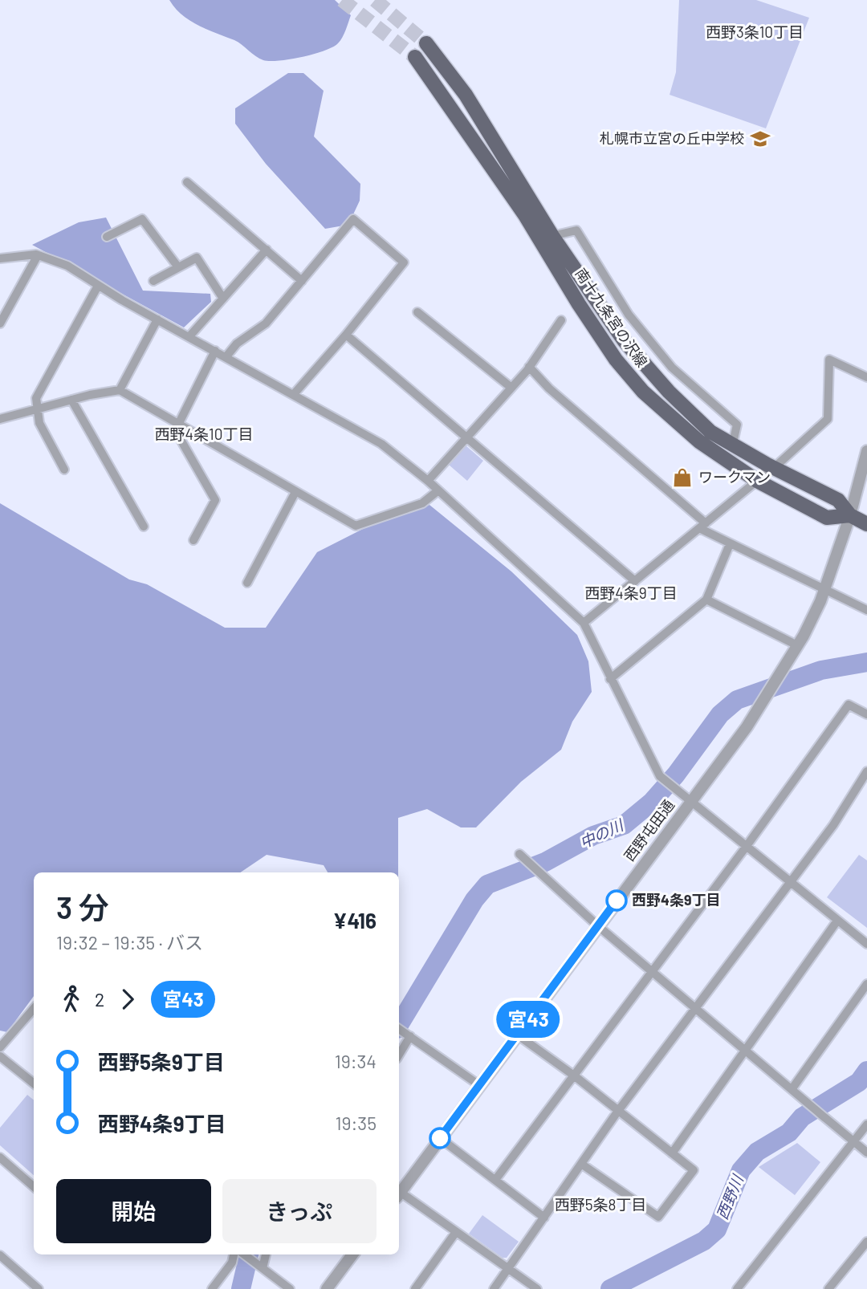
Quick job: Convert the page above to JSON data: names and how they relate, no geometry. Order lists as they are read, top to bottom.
{
  "streets": {
    "main road": ["南十九条宮の沢線"],
    "street": ["西野屯田通"]
  },
  "crossings": [
    ["南十九条宮の沢線", "西野屯田通"]
  ],
  "districts": [
    "西野3条10丁目",
    "西野4条10丁目",
    "西野4条9丁目",
    "西野5条8丁目"
  ],
  "water": ["中の川", "西野川"],
  "places": {
    "school or university": ["札幌市立宮の丘中学校"],
    "shop": ["ワークマン"],
    "other": ["西野4条9丁目"]
  },
  "lines": ["bus line 宮43"],
  "page": {
    "on_map": "宮43",
    "heading": ["3 分", "19:32 – 19:35 · バス", "¥416"],
    "legs": ["2", "宮43"],
    "list": [
      {
        "name": "西野5条9丁目",
        "value": "19:34"
      },
      {
        "name": "西野4条9丁目",
        "value": "19:35"
      }
    ],
    "buttons": ["開始", "きっぷ"]
  }
}
